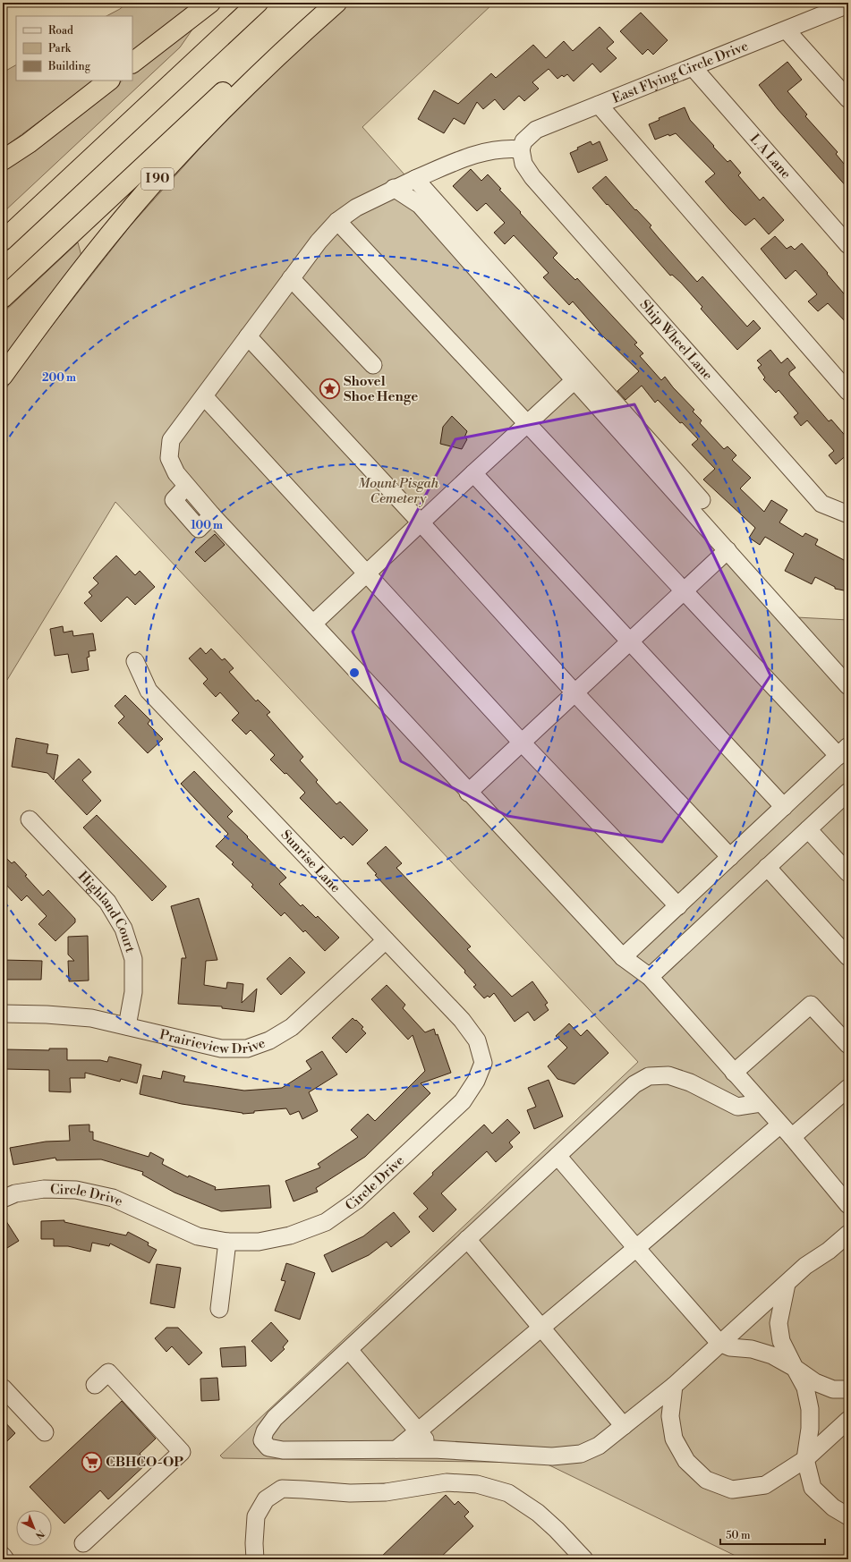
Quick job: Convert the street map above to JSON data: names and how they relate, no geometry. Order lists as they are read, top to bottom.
{
  "streets": {
    "highway": ["I 90"],
    "street": [
      "East Flying Circle Drive",
      "L A Lane",
      "Ship Wheel Lane",
      "Sunrise Lane",
      "Highland Court",
      "Prairieview Drive",
      "Circle Drive"
    ]
  },
  "crossings": [
    ["East Flying Circle Drive", "L A Lane"],
    ["East Flying Circle Drive", "Ship Wheel Lane"],
    ["Sunrise Lane", "Prairieview Drive"],
    ["Sunrise Lane", "Circle Drive"],
    ["Highland Court", "Prairieview Drive"]
  ],
  "parks": ["Mount Pisgah Cemetery"],
  "places": {
    "place": ["Shovel Shoe Henge"],
    "supermarket": ["CBHCO-OP"]
  },
  "legend": ["Road", "Park", "Building"],
  "scale_bar": "50 m",
  "north": "bottom right",
  "rings": ["200 m", "100 m"]
}
